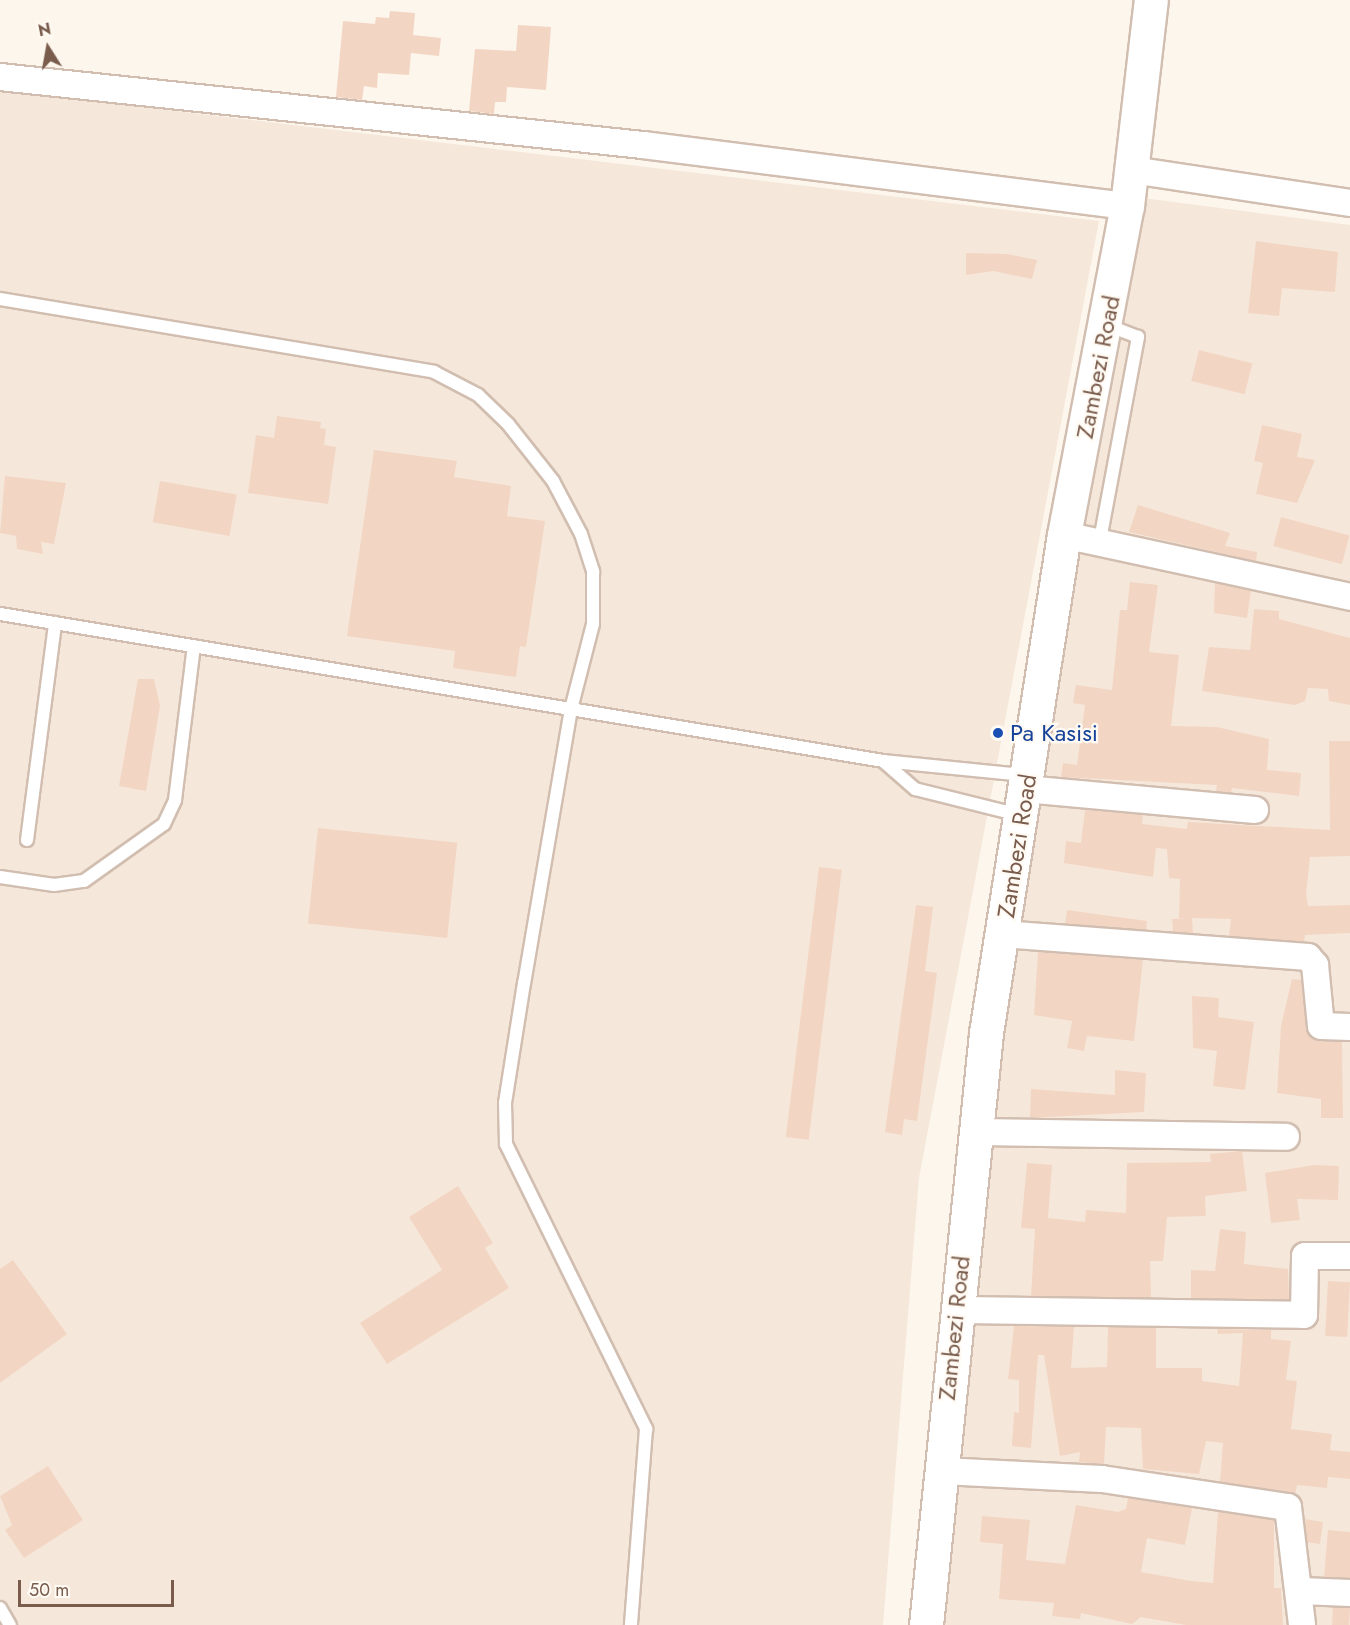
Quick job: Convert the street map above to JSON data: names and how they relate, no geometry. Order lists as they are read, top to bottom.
{
  "streets": {
    "main road": ["Zambezi Road"]
  },
  "places": ["Pa Kasisi"],
  "scale_bar": "50 m",
  "north": "top"
}
